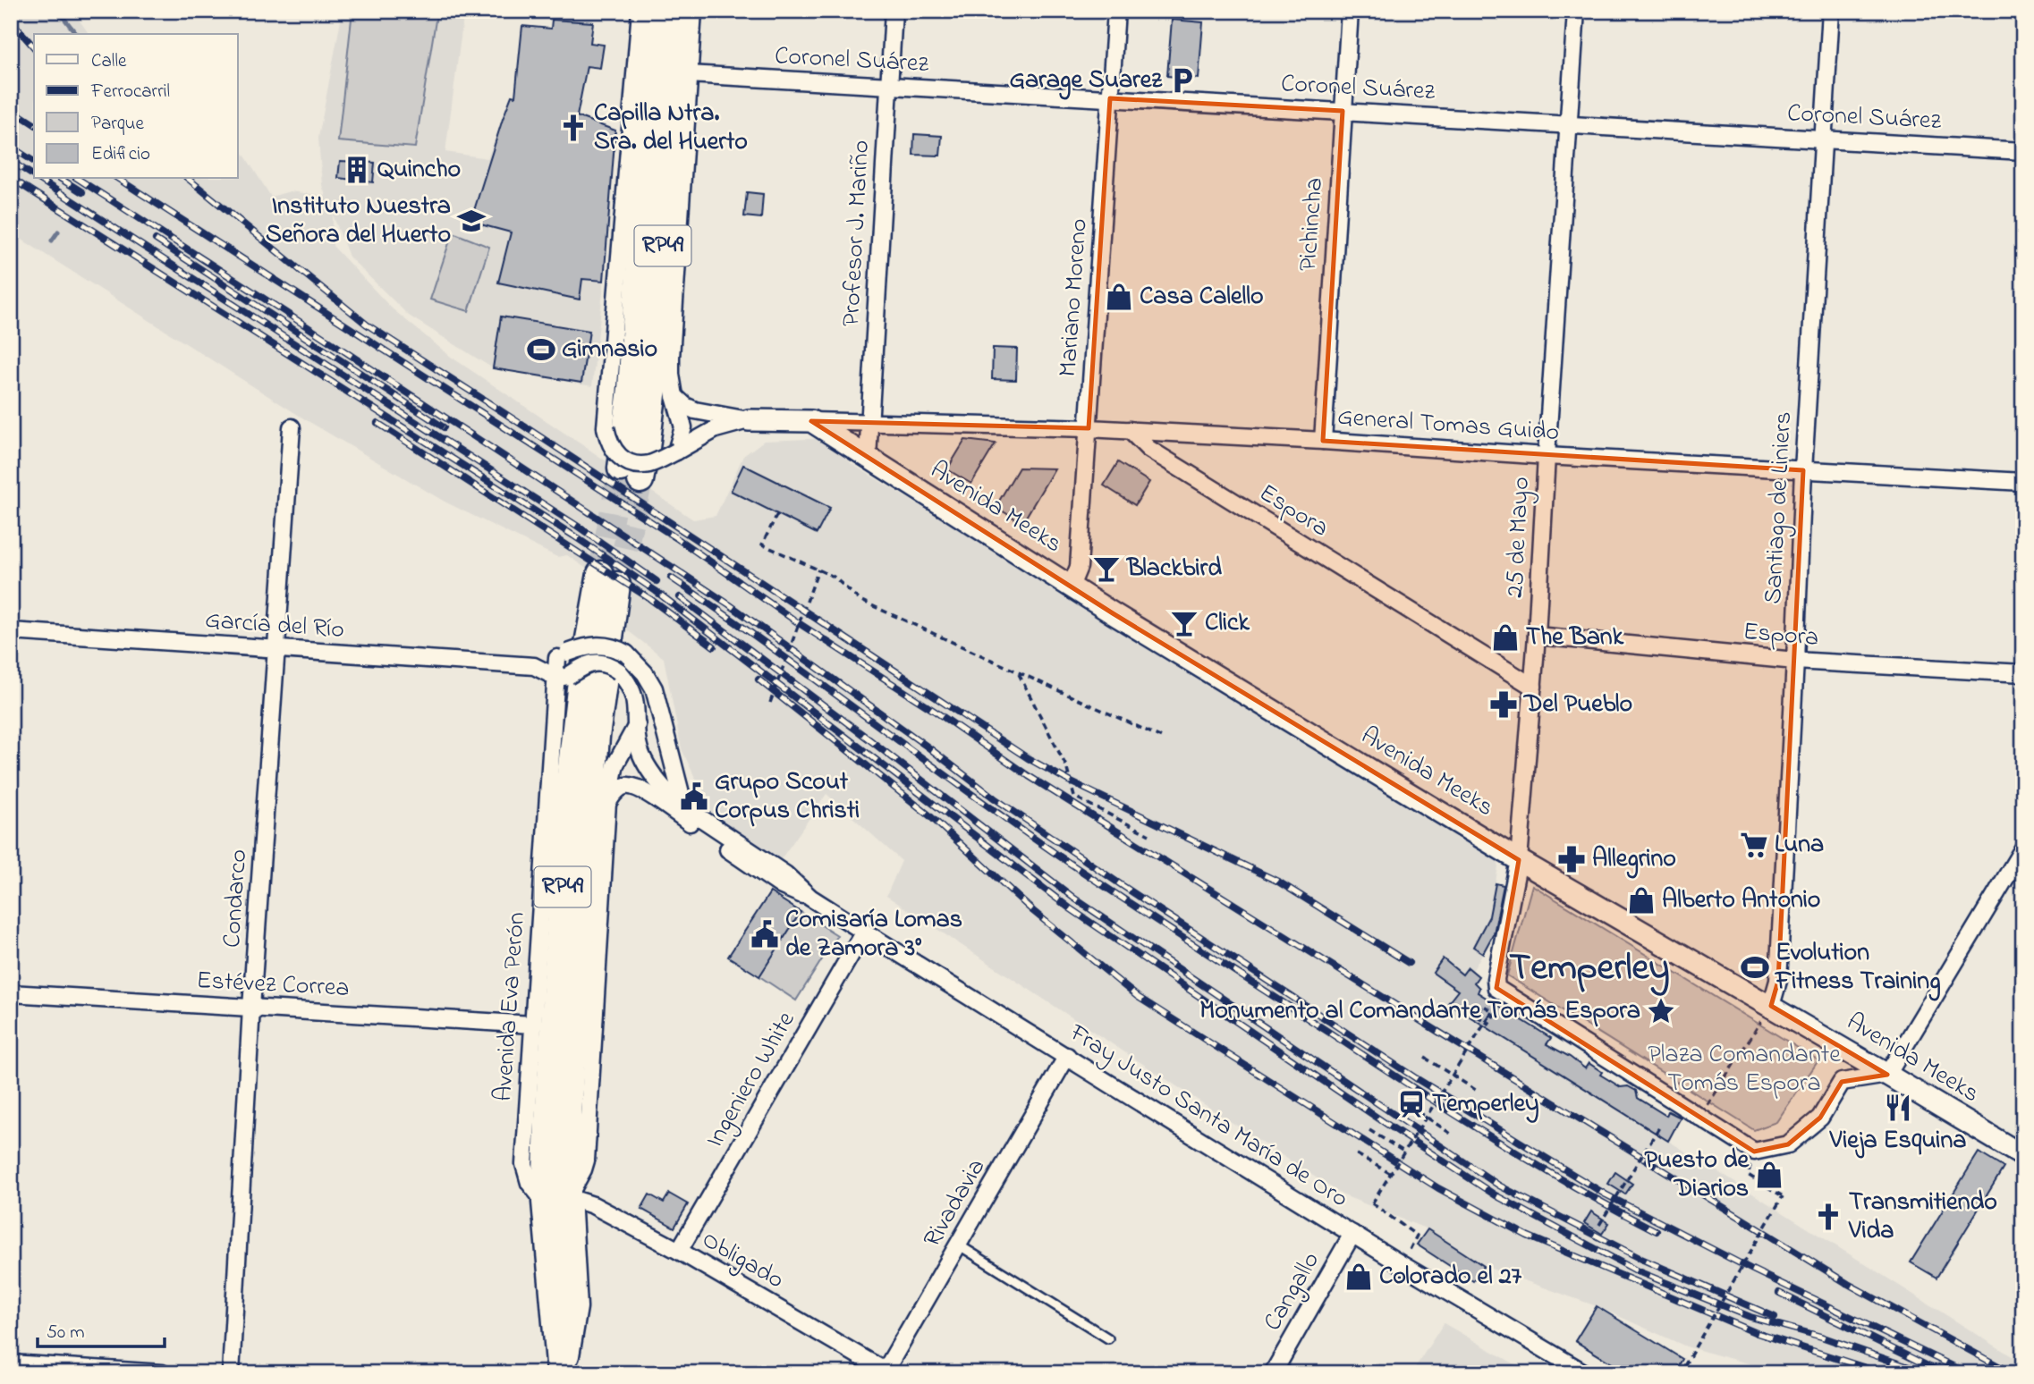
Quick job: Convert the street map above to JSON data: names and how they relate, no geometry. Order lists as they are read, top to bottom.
{
  "streets": {
    "main road": ["RP49"],
    "street": [
      "Coronel Suárez",
      "Pichincha",
      "Profesor J. Mariño",
      "Mariano Moreno",
      "General Tomas Guido",
      "Avenida Meeks",
      "Santiago de Liniers",
      "Espora",
      "25 de Mayo",
      "García del Río",
      "Condarco",
      "Estévez Correa",
      "Avenida Eva Perón",
      "Ingeniero White",
      "Fray Justo Santa María de Oro",
      "Rivadavia",
      "Obligado",
      "Cangallo"
    ]
  },
  "crossings": [
    ["Coronel Suárez", "Pichincha"],
    ["Coronel Suárez", "Profesor J. Mariño"],
    ["Coronel Suárez", "Mariano Moreno"],
    ["Coronel Suárez", "Santiago de Liniers"],
    ["Coronel Suárez", "25 de Mayo"],
    ["Pichincha", "General Tomas Guido"],
    ["Profesor J. Mariño", "General Tomas Guido"],
    ["Profesor J. Mariño", "Avenida Meeks"],
    ["RP49", "Avenida Eva Perón"],
    ["RP49", "Obligado"],
    ["Mariano Moreno", "General Tomas Guido"],
    ["Mariano Moreno", "Avenida Meeks"],
    ["General Tomas Guido", "Avenida Meeks"],
    ["General Tomas Guido", "Santiago de Liniers"],
    ["General Tomas Guido", "Espora"],
    ["General Tomas Guido", "25 de Mayo"],
    ["Avenida Meeks", "Santiago de Liniers"],
    ["Avenida Meeks", "25 de Mayo"],
    ["Santiago de Liniers", "Espora"],
    ["Espora", "25 de Mayo"],
    ["García del Río", "Condarco"],
    ["García del Río", "Avenida Eva Perón"],
    ["García del Río", "Fray Justo Santa María de Oro"],
    ["Condarco", "Estévez Correa"],
    ["Estévez Correa", "Avenida Eva Perón"],
    ["Avenida Eva Perón", "Obligado"],
    ["Ingeniero White", "Fray Justo Santa María de Oro"],
    ["Ingeniero White", "Obligado"],
    ["Fray Justo Santa María de Oro", "Rivadavia"],
    ["Fray Justo Santa María de Oro", "Cangallo"],
    ["Rivadavia", "Obligado"]
  ],
  "districts": ["Temperley"],
  "parks": ["Plaza Comandante Tomás Espora"],
  "places": {
    "parking": ["Garage Suarez"],
    "church": ["Capilla Ntra. Sra. del Huerto", "Transmitiendo Vida"],
    "building": ["Quincho"],
    "school or university": ["Instituto Nuestra Señora del Huerto"],
    "shop": [
      "Casa Calello",
      "The Bank",
      "Alberto Antonio",
      "Puesto de Diarios",
      "Colorado el 27"
    ],
    "sports": ["Gimnasio", "Evolution Fitness Training"],
    "bar": ["Blackbird", "Click"],
    "pharmacy": ["Del Pueblo", "Allegrino"],
    "public building": ["Grupo Scout Corpus Christi", "Comisaría Lomas de Zamora 3°"],
    "supermarket": ["Luna"],
    "place": ["Monumento al Comandante Tomás Espora"],
    "station": ["Temperley"],
    "restaurant": ["Vieja Esquina"]
  },
  "legend": [
    "Calle",
    "Ferrocarril",
    "Parque",
    "Edificio"
  ],
  "scale_bar": "50 m"
}
